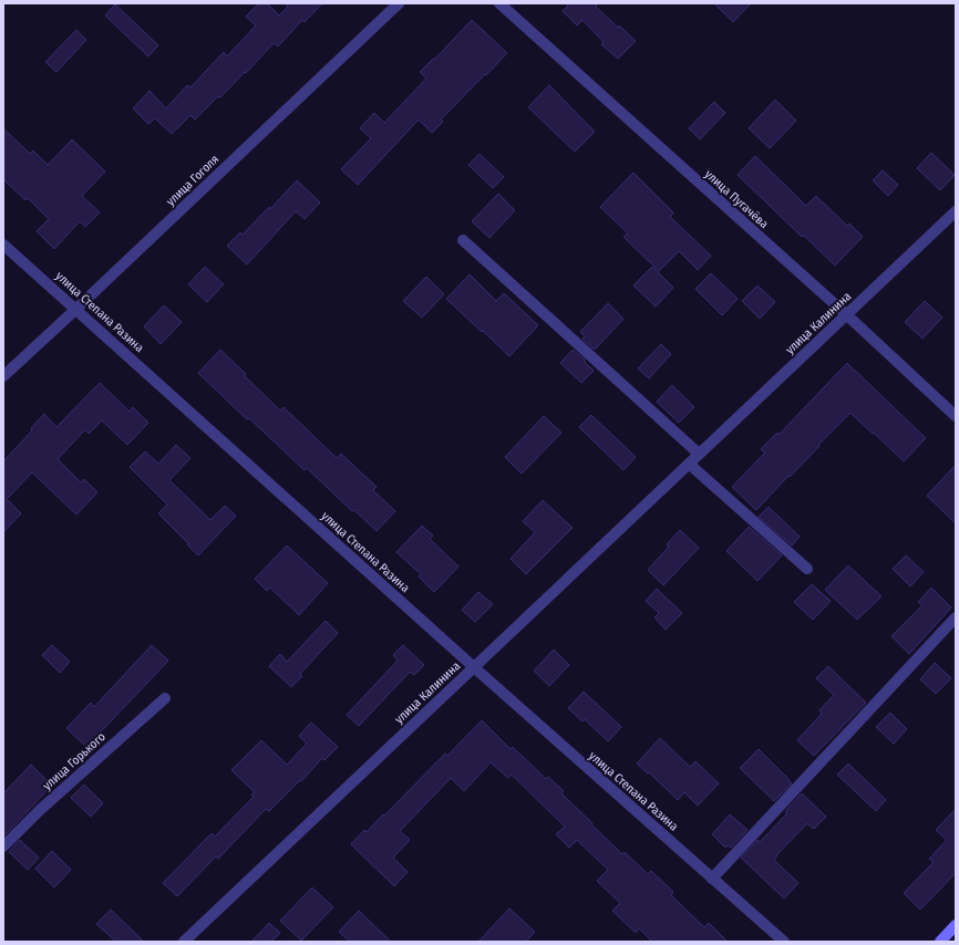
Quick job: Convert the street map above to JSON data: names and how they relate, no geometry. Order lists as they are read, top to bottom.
{
  "streets": {
    "street": [
      "улица Гоголя",
      "улица Пугачёва",
      "улица Степана Разина",
      "улица Калинина",
      "улица Горького"
    ]
  },
  "crossings": [
    ["улица Гоголя", "улица Степана Разина"],
    ["улица Пугачёва", "улица Калинина"],
    ["улица Степана Разина", "улица Калинина"]
  ]
}
